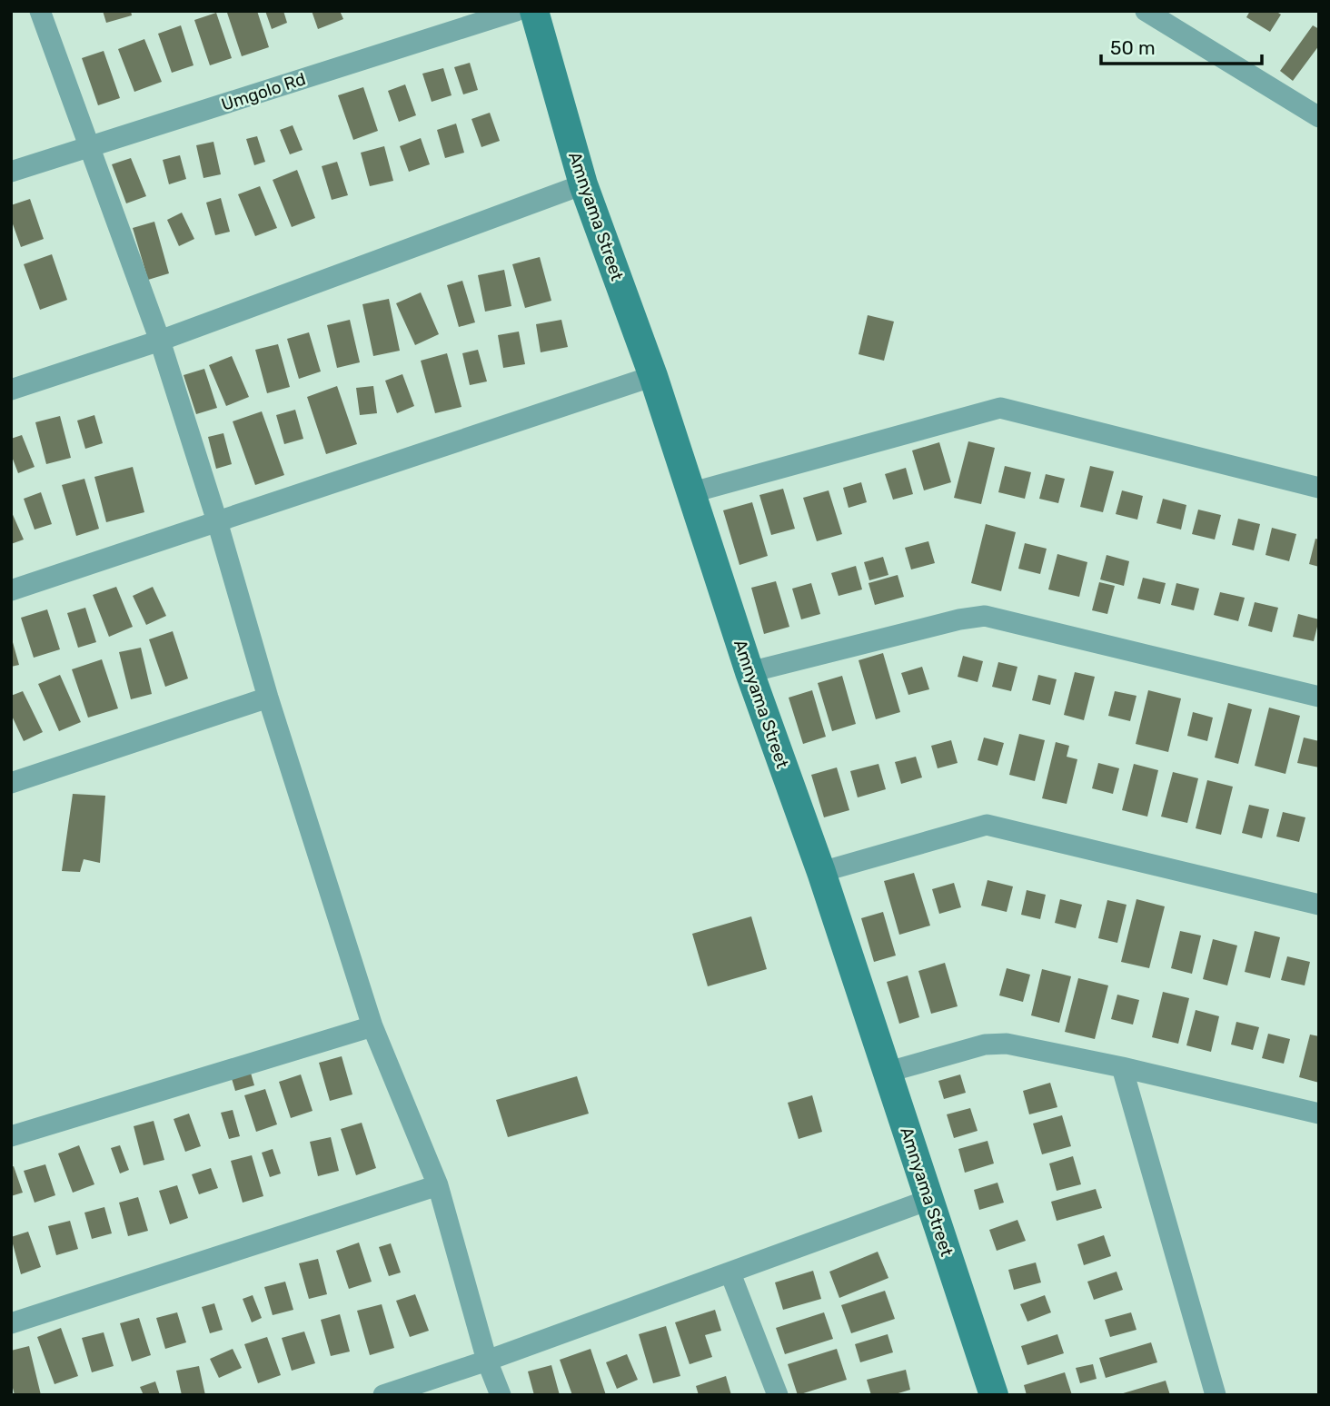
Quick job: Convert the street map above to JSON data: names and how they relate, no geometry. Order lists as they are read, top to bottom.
{
  "streets": {
    "street": ["Umgolo Rd", "Amnyama Street"]
  },
  "scale_bar": "50 m"
}
